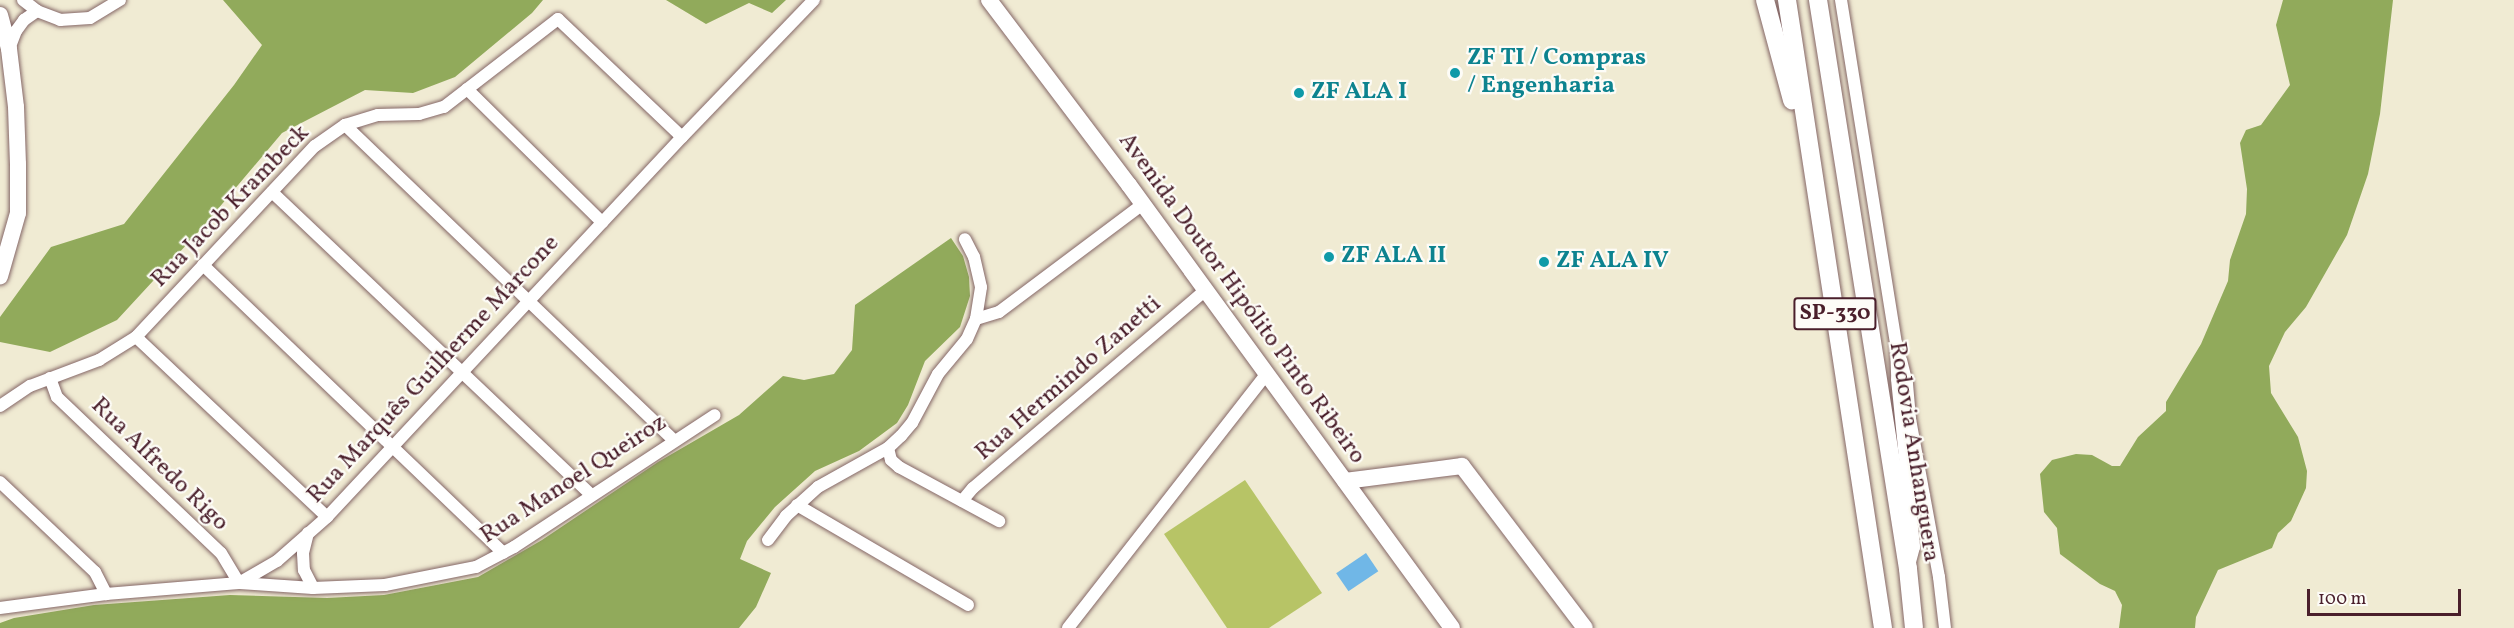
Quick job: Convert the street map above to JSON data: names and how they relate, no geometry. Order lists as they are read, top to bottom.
{
  "streets": {
    "highway": ["SP-330", "Rodovia Anhanguera"],
    "main road": ["Avenida Doutor Hipólito Pinto Ribeiro"],
    "street": [
      "Rua Jacob Krambeck",
      "Rua Marquês Guilherme Marcone",
      "Rua Hermindo Zanetti",
      "Rua Alfredo Rigo",
      "Rua Manoel Queiroz"
    ]
  },
  "crossings": [
    ["Rua Jacob Krambeck", "Rua Marquês Guilherme Marcone"],
    ["Rua Jacob Krambeck", "Rua Alfredo Rigo"],
    ["Avenida Doutor Hipólito Pinto Ribeiro", "Rua Hermindo Zanetti"],
    ["Rua Marquês Guilherme Marcone", "Rua Alfredo Rigo"],
    ["Rua Marquês Guilherme Marcone", "Rua Manoel Queiroz"],
    ["Rua Alfredo Rigo", "Rua Manoel Queiroz"]
  ],
  "places": [
    "ZF TI / Compras / Engenharia",
    "ZF ALA I",
    "ZF ALA II",
    "ZF ALA IV"
  ],
  "scale_bar": "100 m"
}
